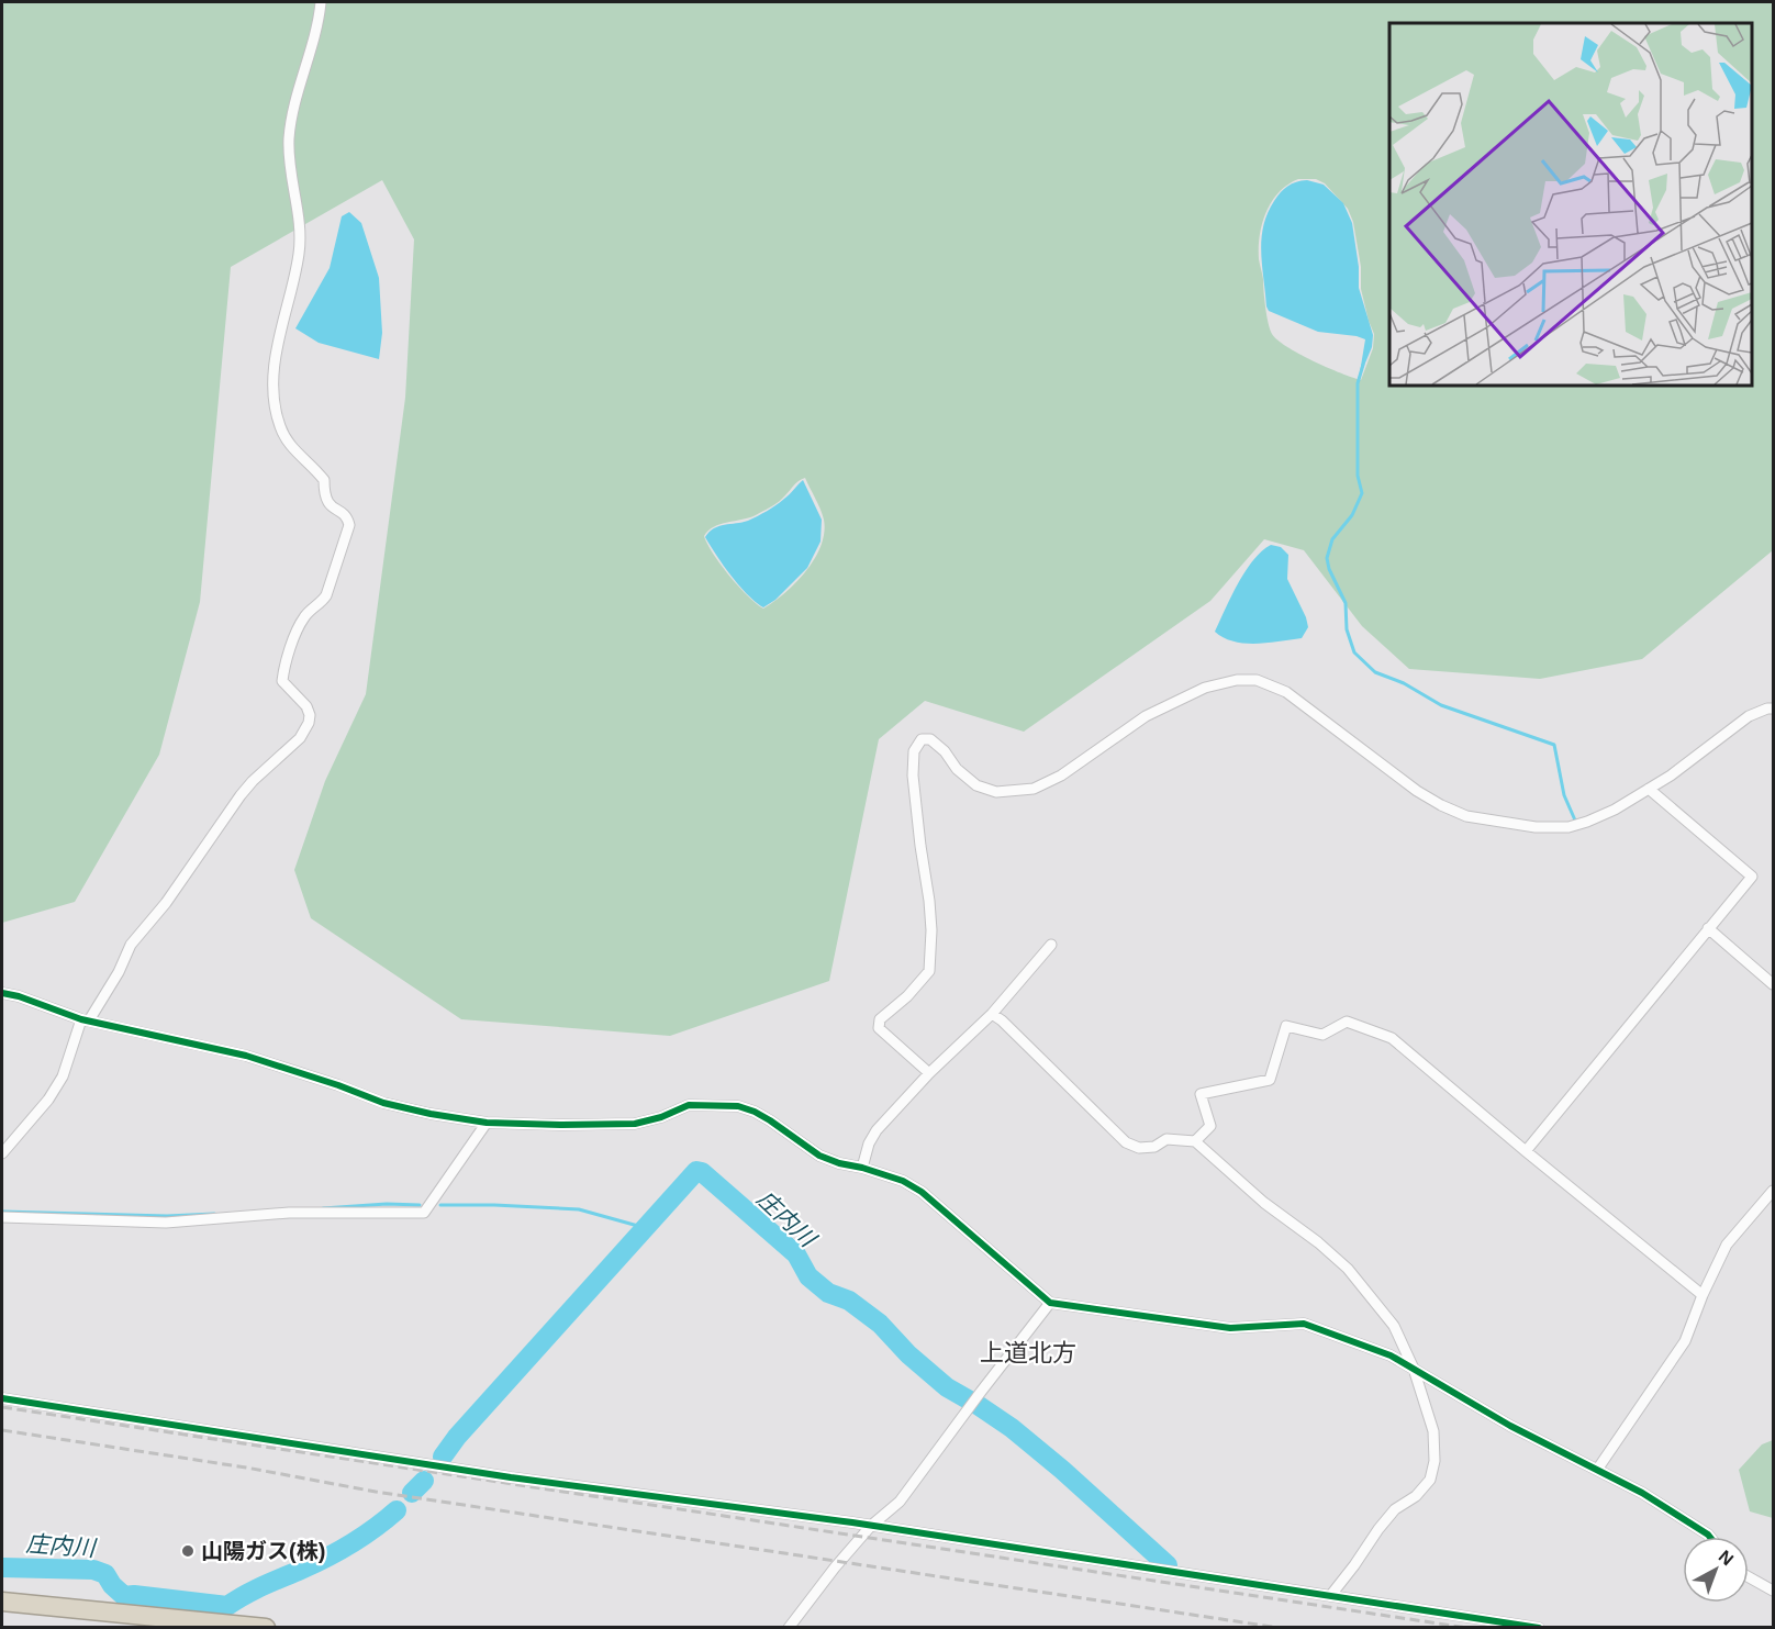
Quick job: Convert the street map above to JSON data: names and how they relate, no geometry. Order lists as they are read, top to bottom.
{
  "districts": ["上道北方"],
  "water": ["庄内川"],
  "places": ["山陽ガス(株)"],
  "north": "top right"
}
